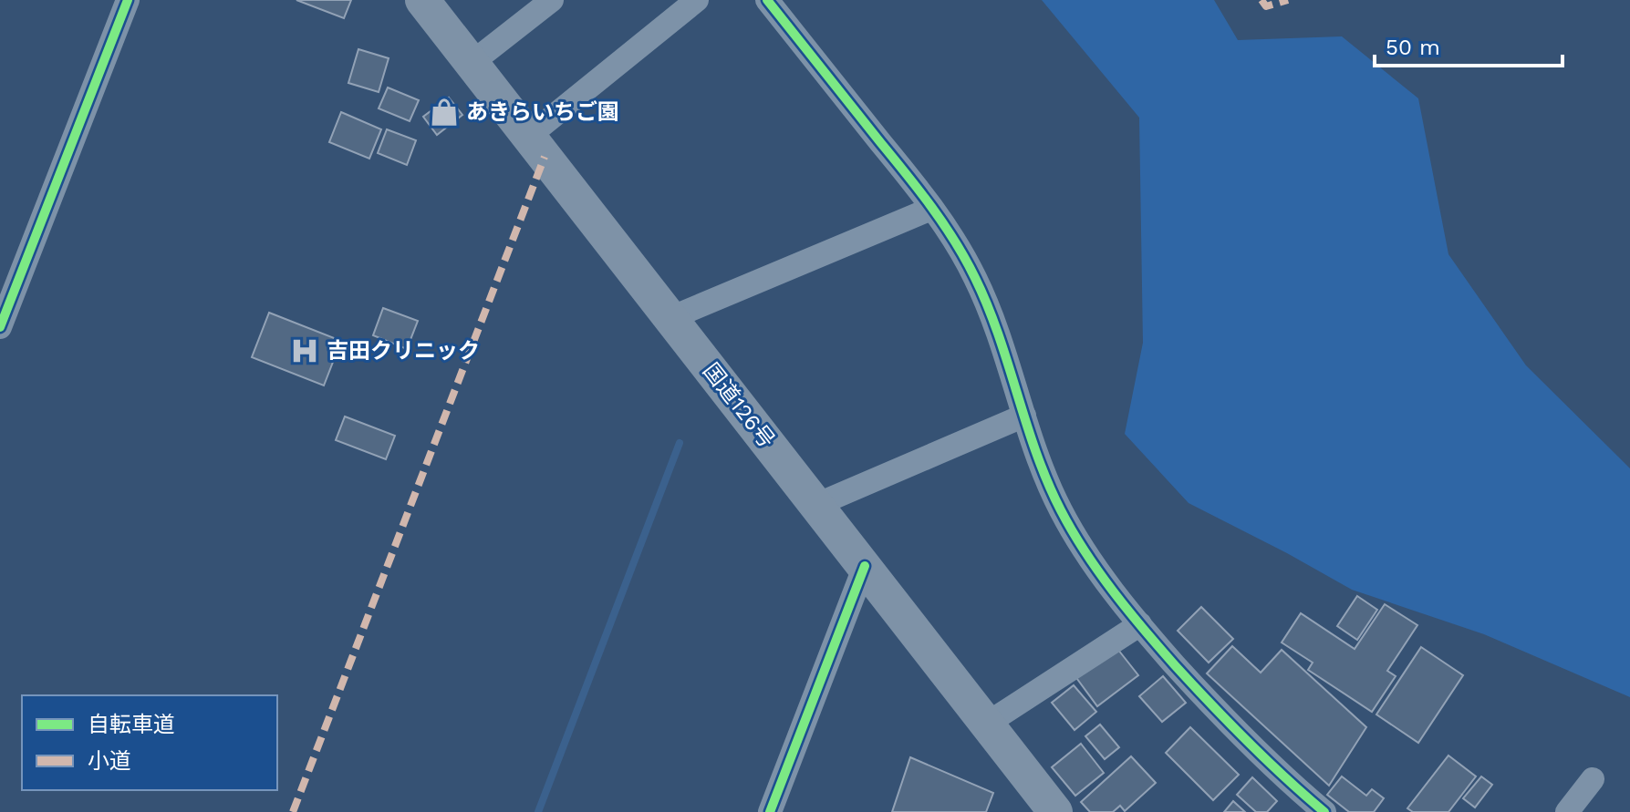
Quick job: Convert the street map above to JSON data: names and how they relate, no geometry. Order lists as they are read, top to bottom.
{
  "streets": {
    "highway": ["国道126号"]
  },
  "places": {
    "shop": ["あきらいちご園"],
    "hospital": ["吉田クリニック"]
  },
  "legend": ["自転車道", "小道"],
  "scale_bar": "50 m"
}
